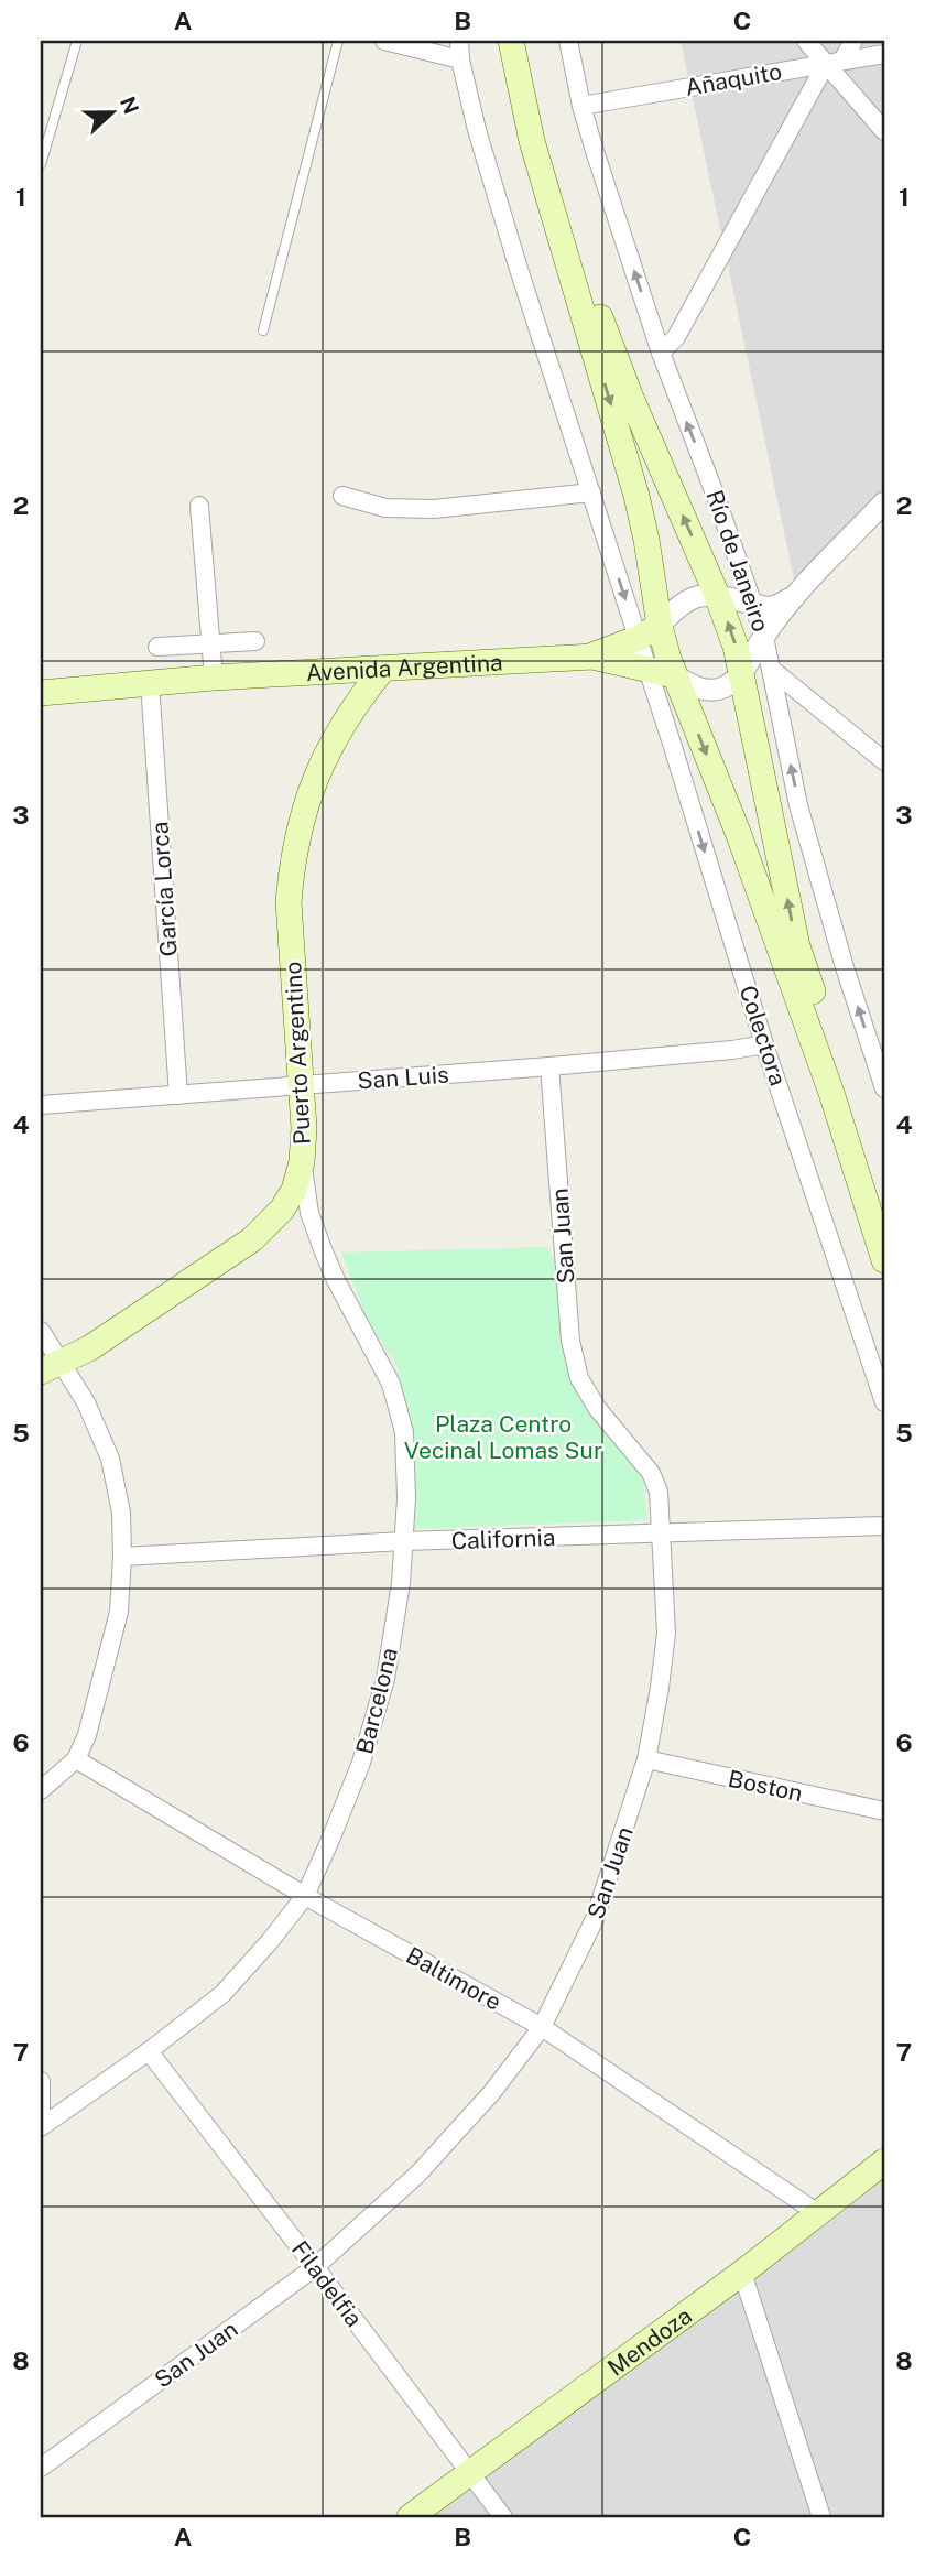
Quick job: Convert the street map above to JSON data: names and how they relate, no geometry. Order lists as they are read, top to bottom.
{
  "streets": {
    "main road": ["Avenida Argentina", "Puerto Argentino", "Mendoza"],
    "street": [
      "Añaquito",
      "Río de Janeiro",
      "García Lorca",
      "Colectora",
      "San Luis",
      "San Juan",
      "California",
      "Barcelona",
      "Boston",
      "Baltimore",
      "Filadelfia"
    ]
  },
  "crossings": [
    ["Añaquito", "Río de Janeiro"],
    ["Avenida Argentina", "García Lorca"],
    ["Avenida Argentina", "Colectora"],
    ["Avenida Argentina", "Puerto Argentino"],
    ["García Lorca", "San Luis"],
    ["Colectora", "San Luis"],
    ["Puerto Argentino", "San Luis"],
    ["Puerto Argentino", "Barcelona"],
    ["San Luis", "San Juan"],
    ["San Juan", "California"],
    ["San Juan", "Boston"],
    ["San Juan", "Baltimore"],
    ["San Juan", "Filadelfia"],
    ["California", "Barcelona"],
    ["Barcelona", "Baltimore"],
    ["Barcelona", "Filadelfia"],
    ["Baltimore", "Mendoza"],
    ["Filadelfia", "Mendoza"]
  ],
  "one_way": ["Colectora"],
  "parks": ["Plaza Centro Vecinal Lomas Sur"],
  "north": "right",
  "grid": {
    "columns": ["A", "B", "C"],
    "rows": [
      "1",
      "2",
      "3",
      "4",
      "5",
      "6",
      "7",
      "8"
    ]
  }
}
